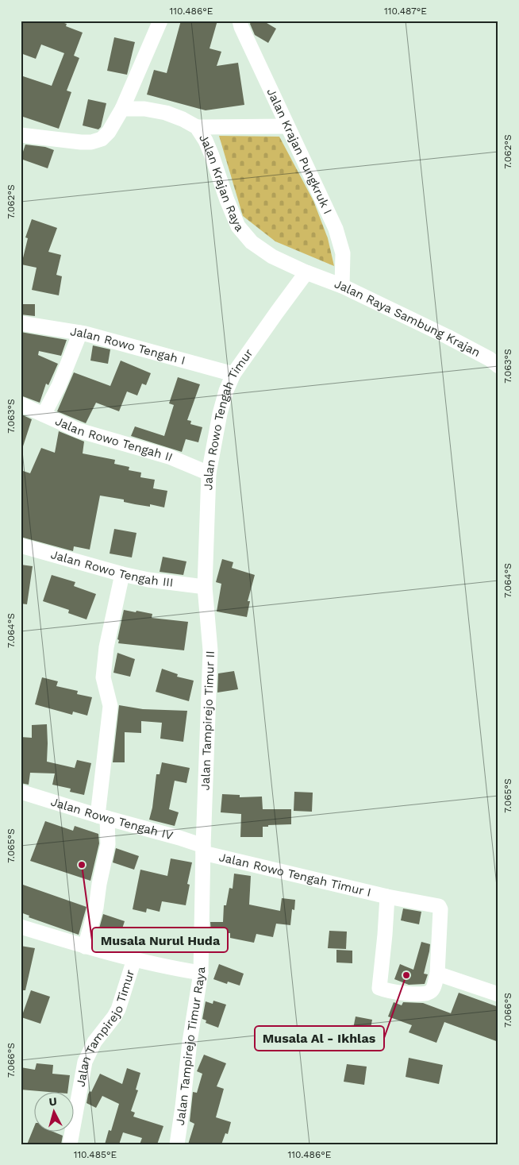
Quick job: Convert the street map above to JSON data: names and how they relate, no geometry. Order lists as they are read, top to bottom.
{
  "streets": {
    "street": [
      "Jalan Krajan Pungkruk I",
      "Jalan Krajan Raya",
      "Jalan Raya Sambung Krajan",
      "Jalan Rowo Tengah I",
      "Jalan Rowo Tengah Timur",
      "Jalan Rowo Tengah II",
      "Jalan Rowo Tengah III",
      "Jalan Tampirejo Timur II",
      "Jalan Rowo Tengah IV",
      "Jalan Rowo Tengah Timur I",
      "Jalan Tampirejo Timur",
      "Jalan Tampirejo Timur Raya"
    ]
  },
  "crossings": [
    ["Jalan Krajan Pungkruk I", "Jalan Raya Sambung Krajan"],
    ["Jalan Krajan Raya", "Jalan Raya Sambung Krajan"],
    ["Jalan Krajan Raya", "Jalan Rowo Tengah Timur"],
    ["Jalan Raya Sambung Krajan", "Jalan Rowo Tengah Timur"],
    ["Jalan Rowo Tengah I", "Jalan Rowo Tengah Timur"],
    ["Jalan Rowo Tengah Timur", "Jalan Rowo Tengah II"],
    ["Jalan Rowo Tengah Timur", "Jalan Rowo Tengah III"],
    ["Jalan Rowo Tengah Timur", "Jalan Tampirejo Timur II"],
    ["Jalan Rowo Tengah III", "Jalan Tampirejo Timur II"],
    ["Jalan Tampirejo Timur II", "Jalan Rowo Tengah IV"],
    ["Jalan Tampirejo Timur II", "Jalan Rowo Tengah Timur I"],
    ["Jalan Tampirejo Timur II", "Jalan Tampirejo Timur Raya"],
    ["Jalan Rowo Tengah IV", "Jalan Rowo Tengah Timur I"],
    ["Jalan Rowo Tengah IV", "Jalan Tampirejo Timur Raya"],
    ["Jalan Rowo Tengah Timur I", "Jalan Tampirejo Timur Raya"]
  ],
  "places": ["Musala Nurul Huda", "Musala Al - Ikhlas"],
  "north": "top",
  "coordinates": [
    "110.486°E",
    "110.487°E",
    "7.062°S",
    "7.063°S",
    "7.064°S",
    "7.065°S",
    "7.066°S",
    "110.485°E"
  ]
}
